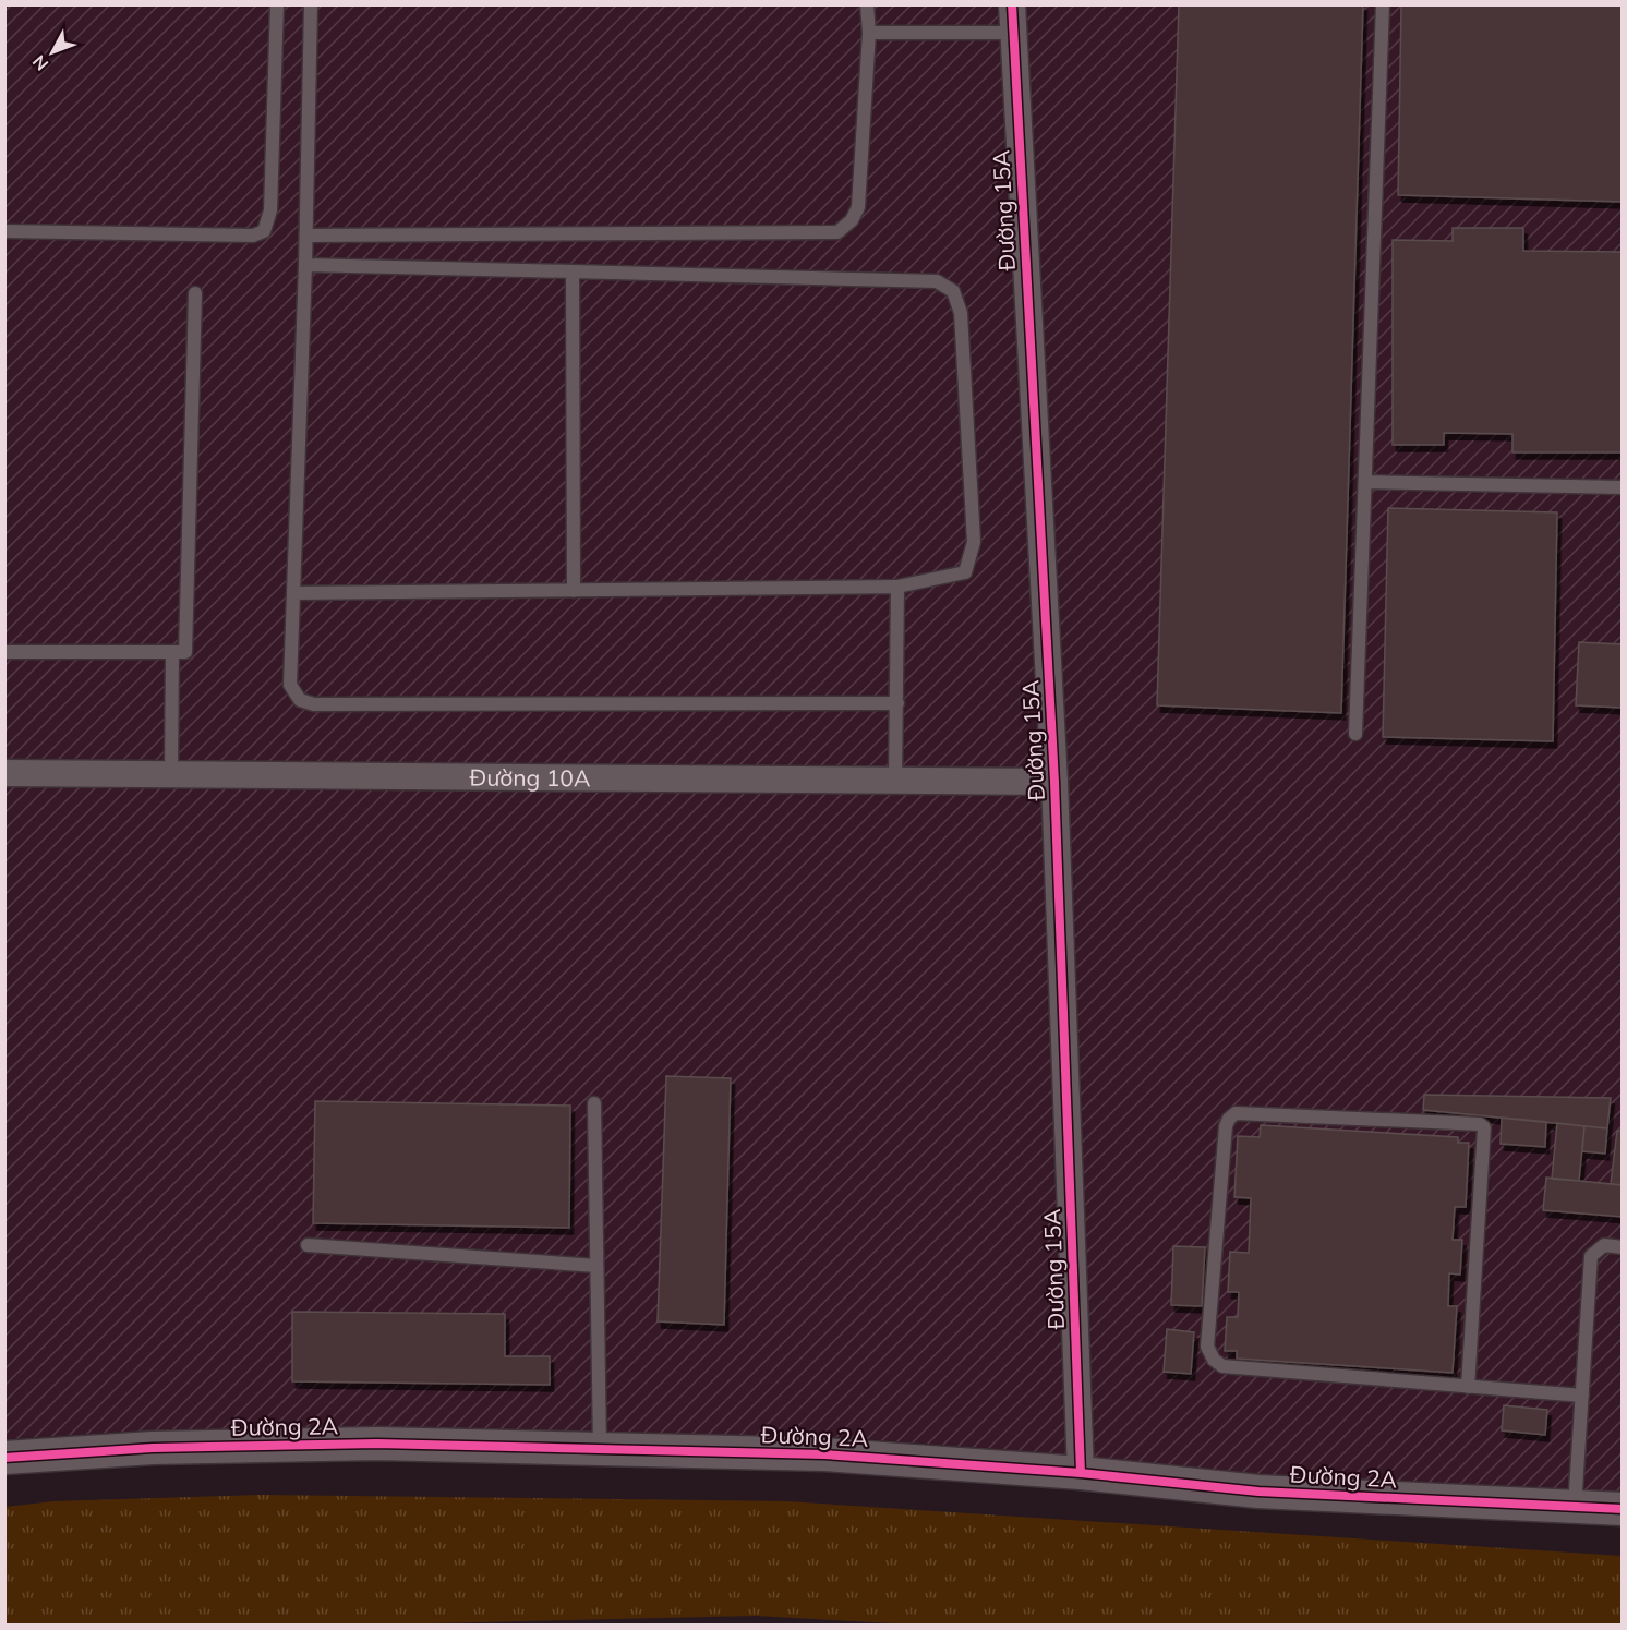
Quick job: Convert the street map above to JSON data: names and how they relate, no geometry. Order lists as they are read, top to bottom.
{
  "streets": {
    "street": ["Đường 15A", "Đường 10A", "Đường 2A"]
  },
  "crossings": [
    ["Đường 15A", "Đường 10A"],
    ["Đường 15A", "Đường 2A"]
  ],
  "north": "bottom left"
}
